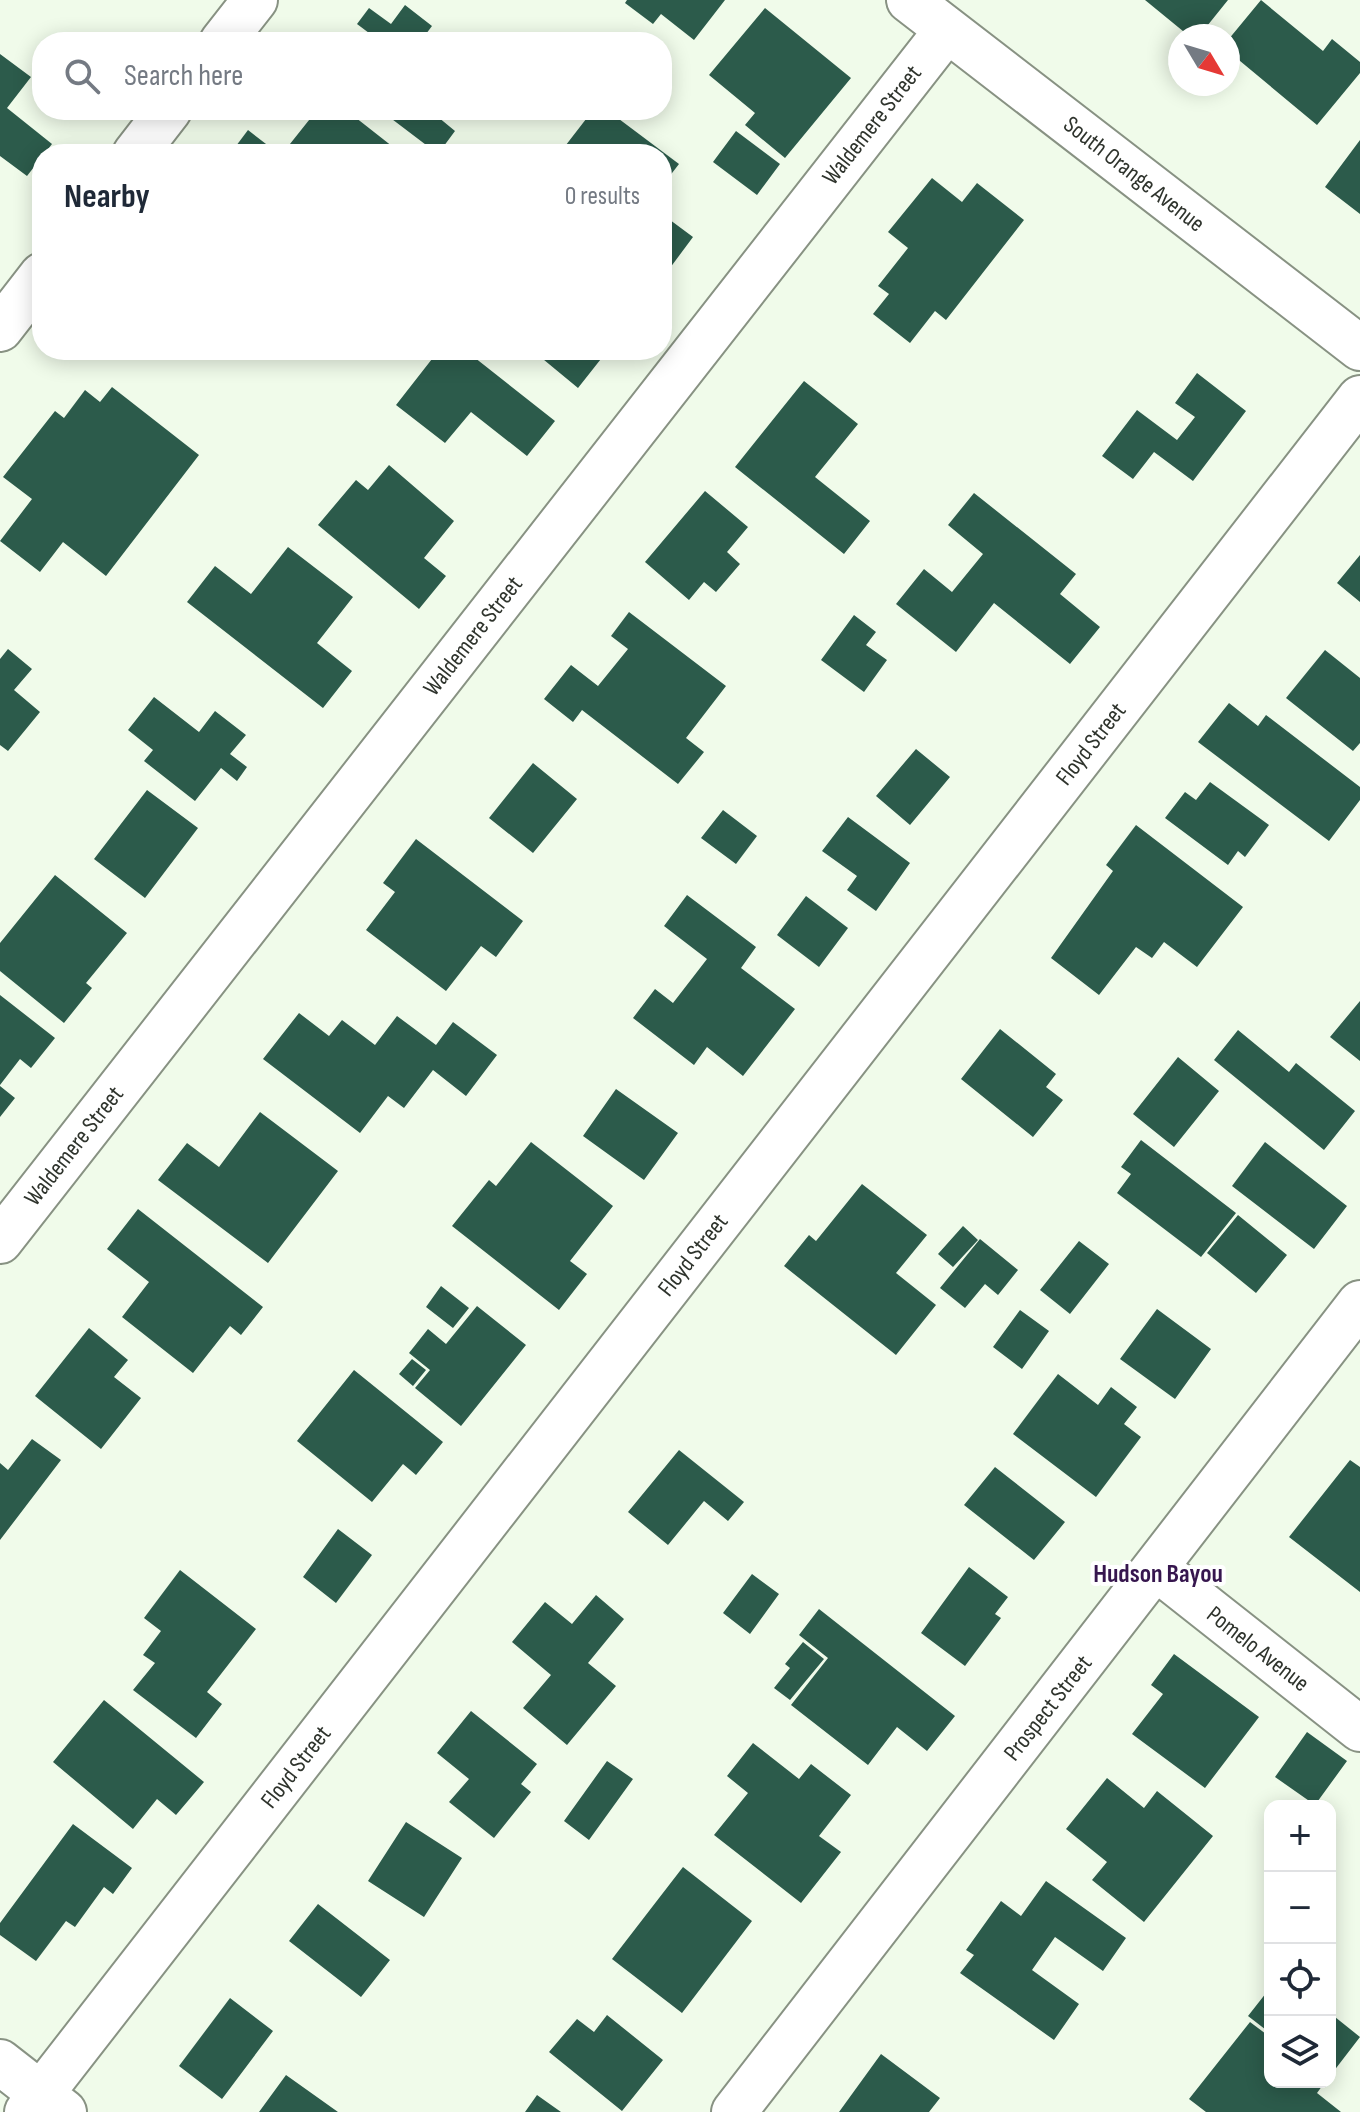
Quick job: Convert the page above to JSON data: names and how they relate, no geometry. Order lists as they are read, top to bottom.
{
  "streets": {
    "street": [
      "Waldemere Street",
      "South Orange Avenue",
      "Floyd Street",
      "Pomelo Avenue",
      "Prospect Street"
    ]
  },
  "crossings": [
    ["Waldemere Street", "South Orange Avenue"],
    ["Pomelo Avenue", "Prospect Street"]
  ],
  "districts": ["Hudson Bayou"],
  "north": "bottom right",
  "page": {
    "search": "Search here",
    "heading": ["Nearby", "0 results"],
    "map_buttons": ["+", "−"]
  }
}
